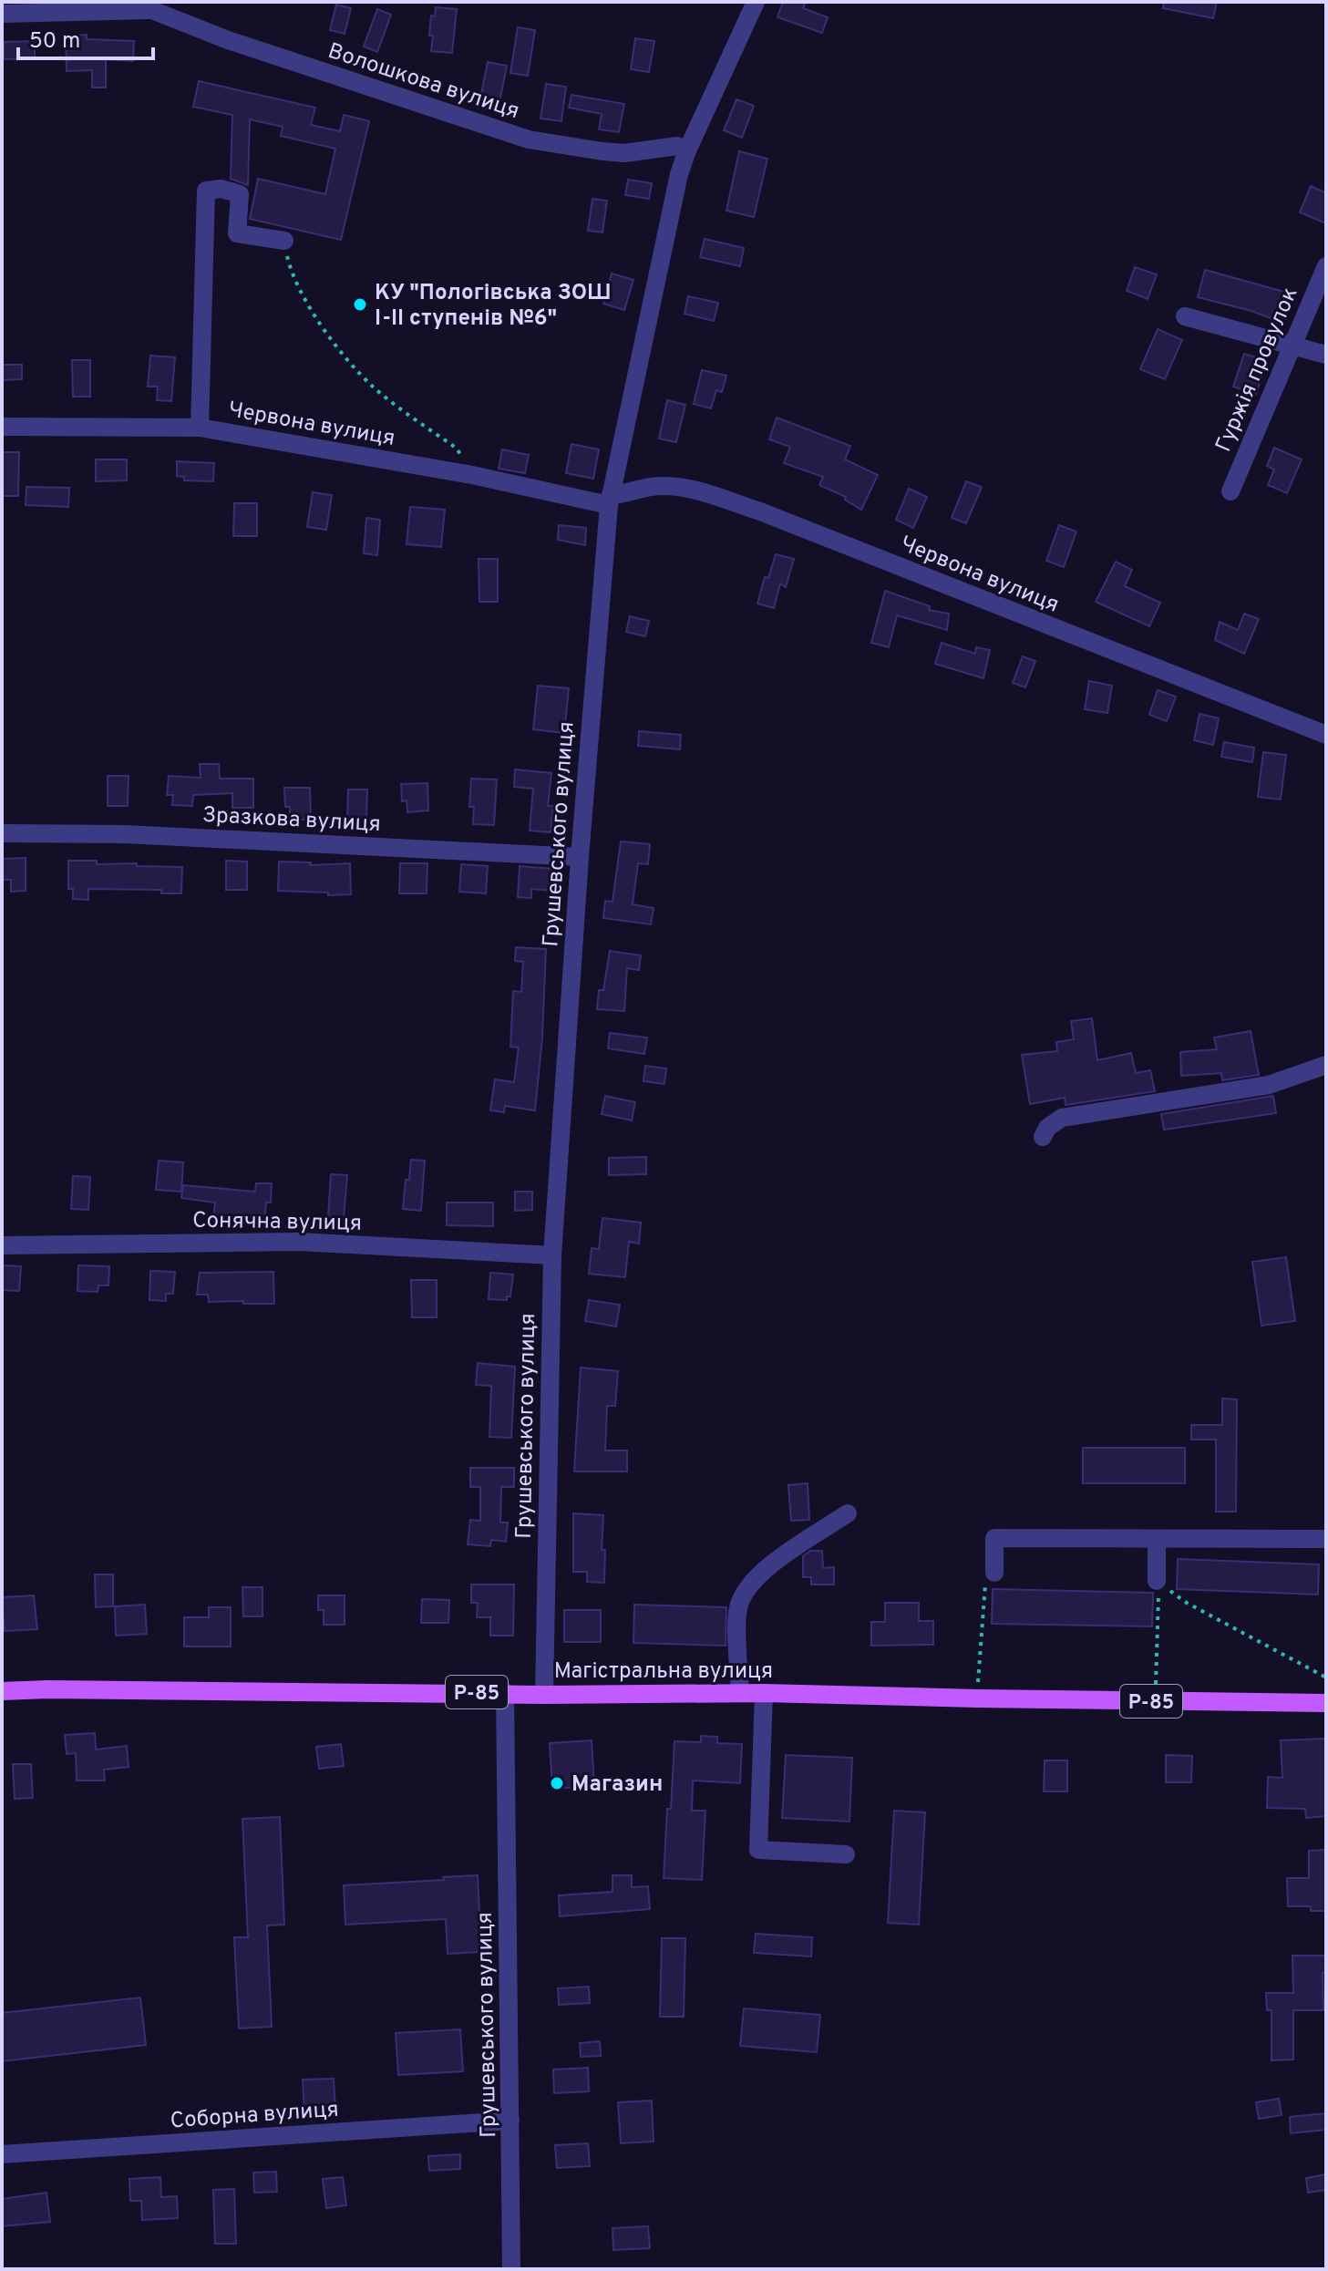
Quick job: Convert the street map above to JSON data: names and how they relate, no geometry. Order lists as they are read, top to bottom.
{
  "streets": {
    "main road": ["Магістральна вулиця", "Р-85"],
    "street": [
      "Волошкова вулиця",
      "Гуржія провулок",
      "Червона вулиця",
      "Зразкова вулиця",
      "Грушевського вулиця",
      "Сонячна вулиця",
      "Соборна вулиця"
    ]
  },
  "crossings": [
    ["Волошкова вулиця", "Грушевського вулиця"],
    ["Червона вулиця", "Грушевського вулиця"],
    ["Зразкова вулиця", "Грушевського вулиця"],
    ["Грушевського вулиця", "Сонячна вулиця"],
    ["Грушевського вулиця", "Магістральна вулиця"],
    ["Грушевського вулиця", "Соборна вулиця"]
  ],
  "places": ["КУ \"Пологівська ЗОШ І-ІІ ступенів №6\"", "Магазин"],
  "scale_bar": "50 m"
}
